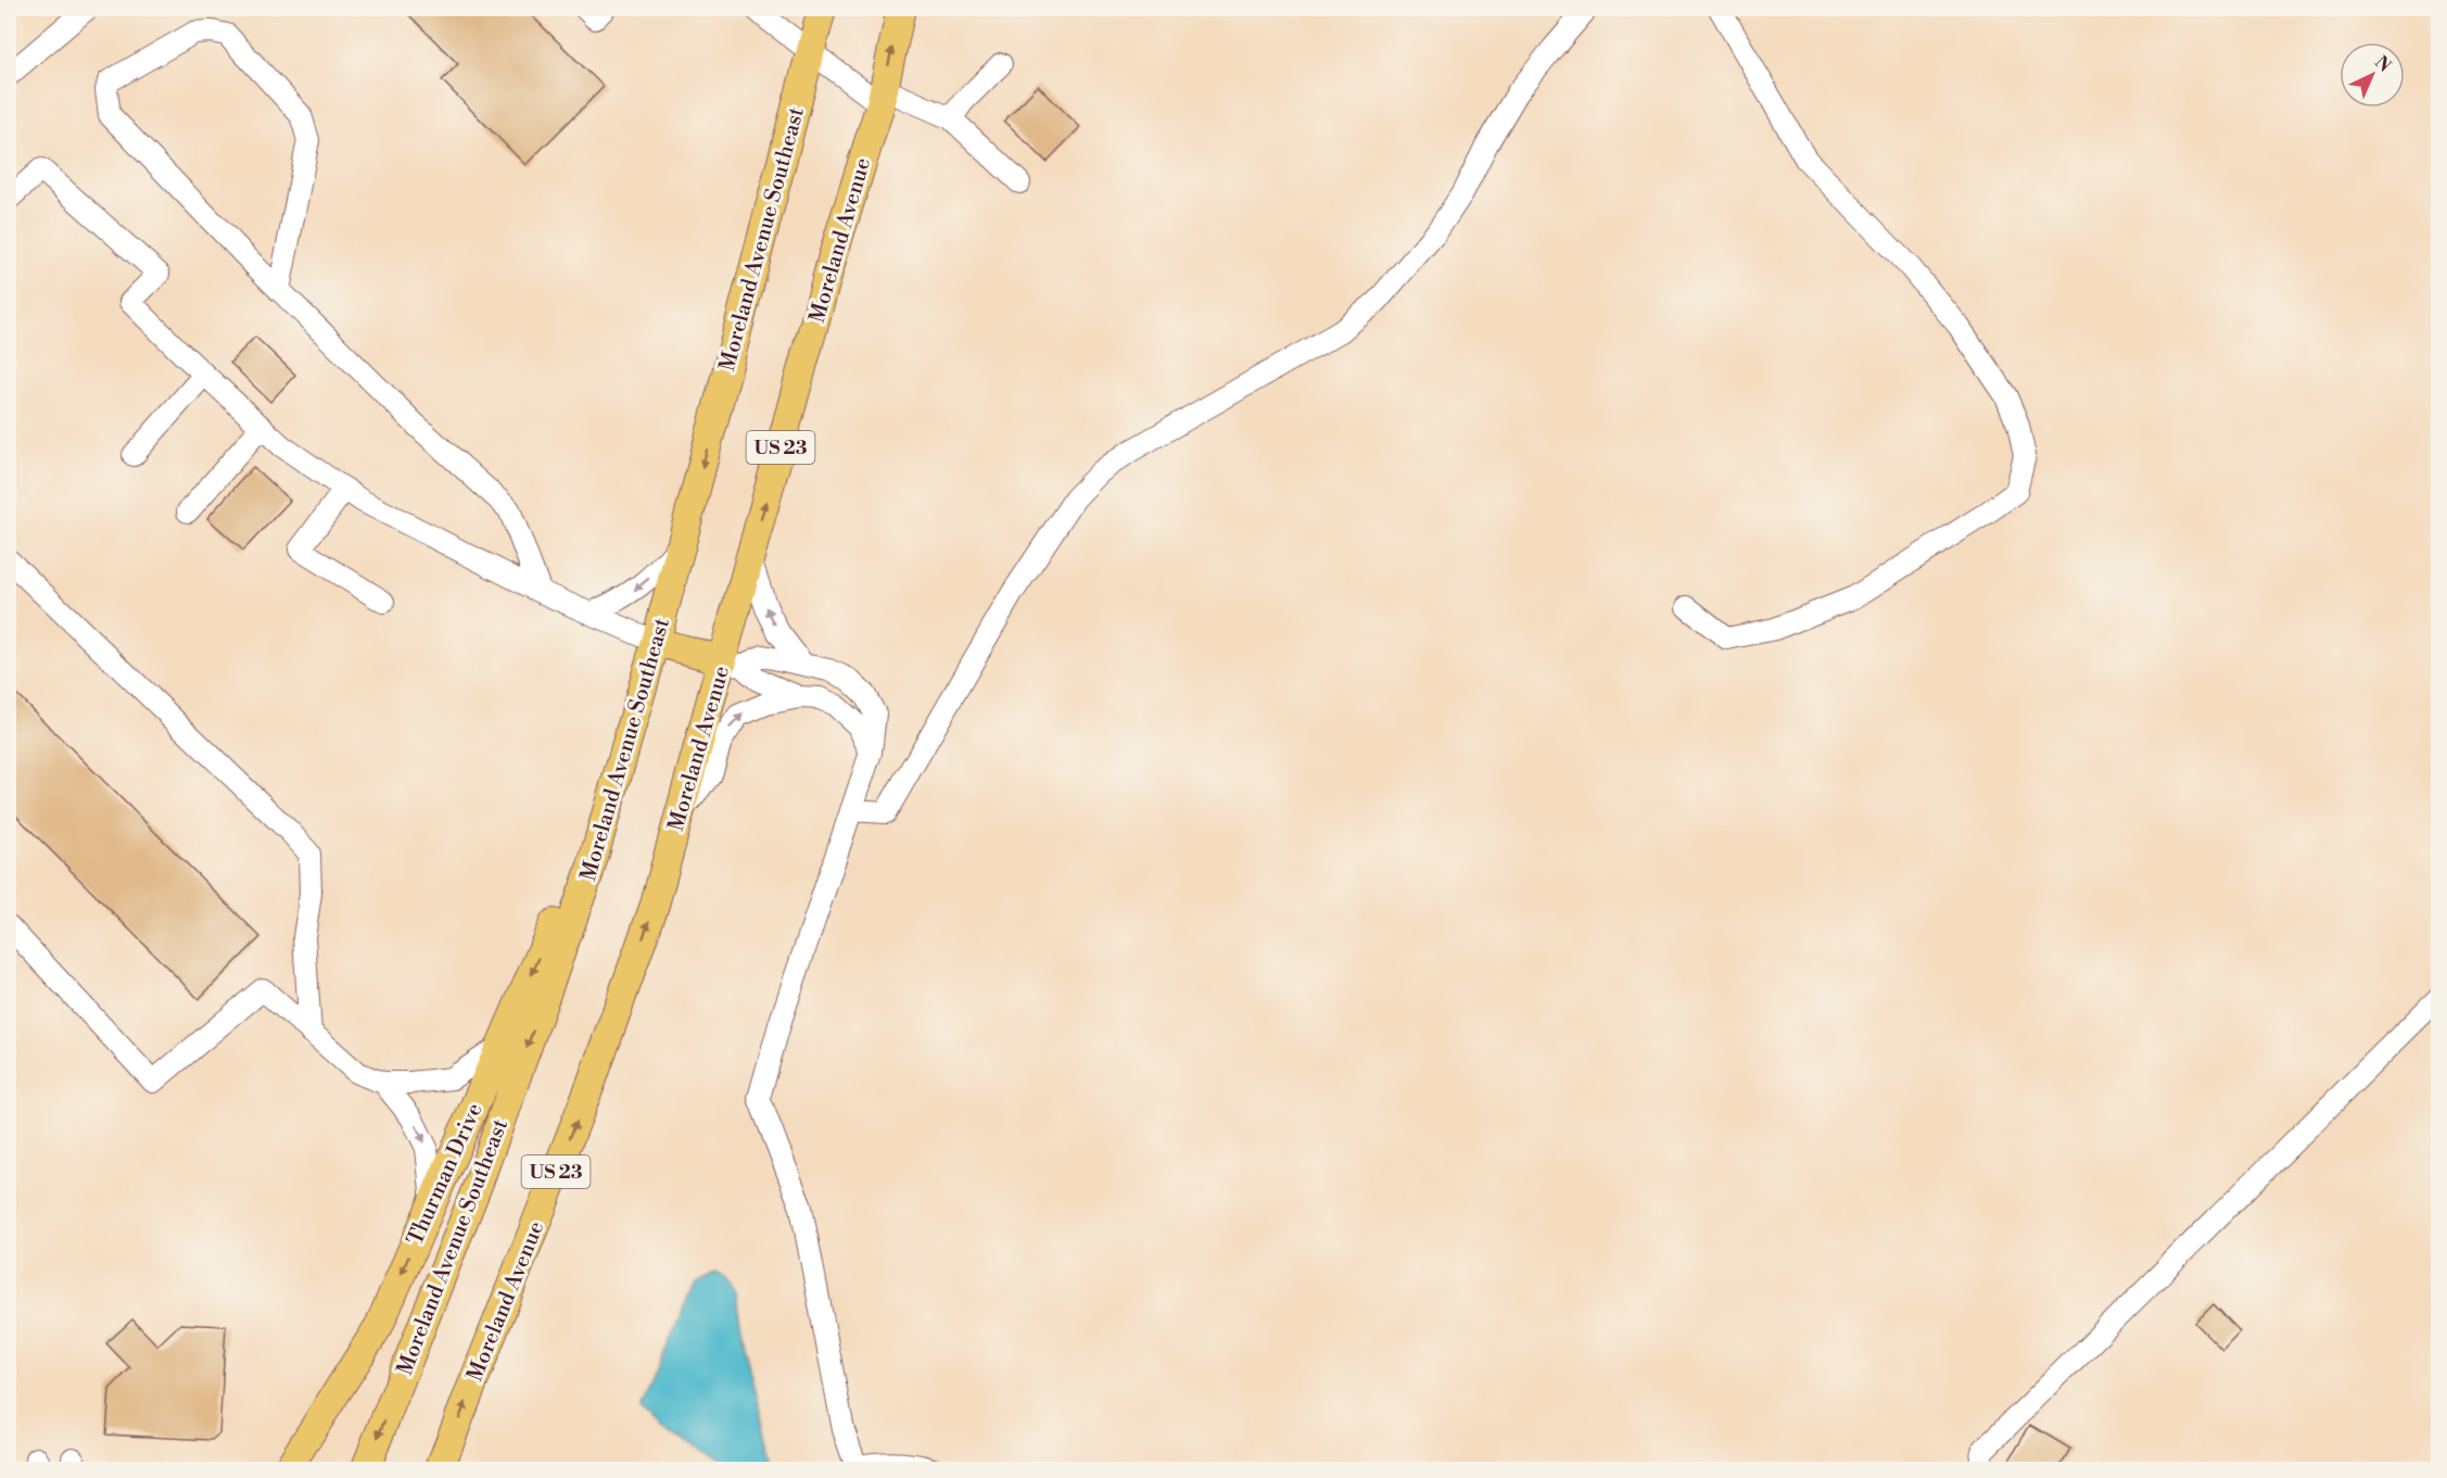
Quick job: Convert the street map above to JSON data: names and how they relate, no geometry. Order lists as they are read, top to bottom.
{
  "streets": {
    "main road": [
      "Moreland Avenue Southeast",
      "Moreland Avenue",
      "US 23",
      "Thurman Drive"
    ]
  },
  "crossings": [
    ["Moreland Avenue Southeast", "Thurman Drive"]
  ],
  "one_way": ["Moreland Avenue Southeast", "Moreland Avenue", "Thurman Drive"],
  "north": "top right"
}
